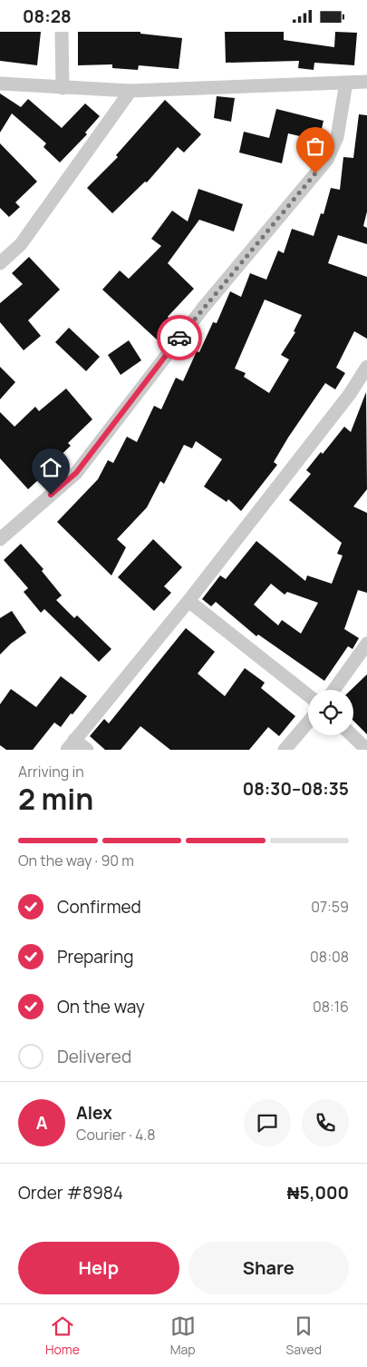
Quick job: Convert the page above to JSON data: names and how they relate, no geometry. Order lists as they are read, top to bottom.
{
  "page": {
    "status": "08:28",
    "heading": ["2 min", "Arriving in", "08:30–08:35"],
    "panel": [
      "Alex",
      "Courier · 4.8",
      "Order #8984",
      "₦5,000"
    ],
    "bar": "On the way · 90 m",
    "list": [
      ["Confirmed", "07:59"],
      ["Preparing", "08:08"],
      ["On the way", "08:16"],
      "Delivered"
    ],
    "round": "A",
    "buttons": ["Help", "Share"],
    "tabs": ["Home", "Map", "Saved"]
  }
}
